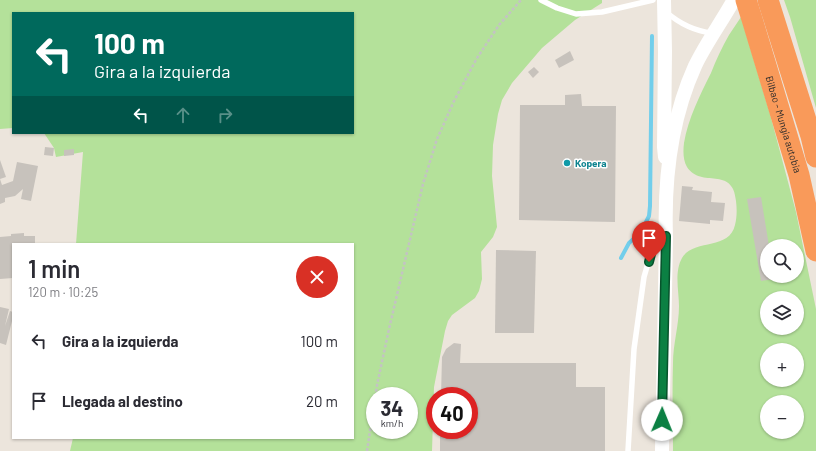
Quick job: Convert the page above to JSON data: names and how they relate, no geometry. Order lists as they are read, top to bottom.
{
  "streets": {
    "highway": ["Bilbao - Mungia autobia"]
  },
  "places": ["Kopera"],
  "page": {
    "turn": ["100 m", "Gira a la izquierda"],
    "map_buttons": ["+", "−"],
    "heading": ["1 min", "120 m · 10:25"],
    "list": [
      {
        "name": "Gira a la izquierda",
        "value": "100 m"
      },
      {
        "name": "Llegada al destino",
        "value": "20 m"
      }
    ],
    "speed": "34 km/h",
    "limit": "40"
  }
}
